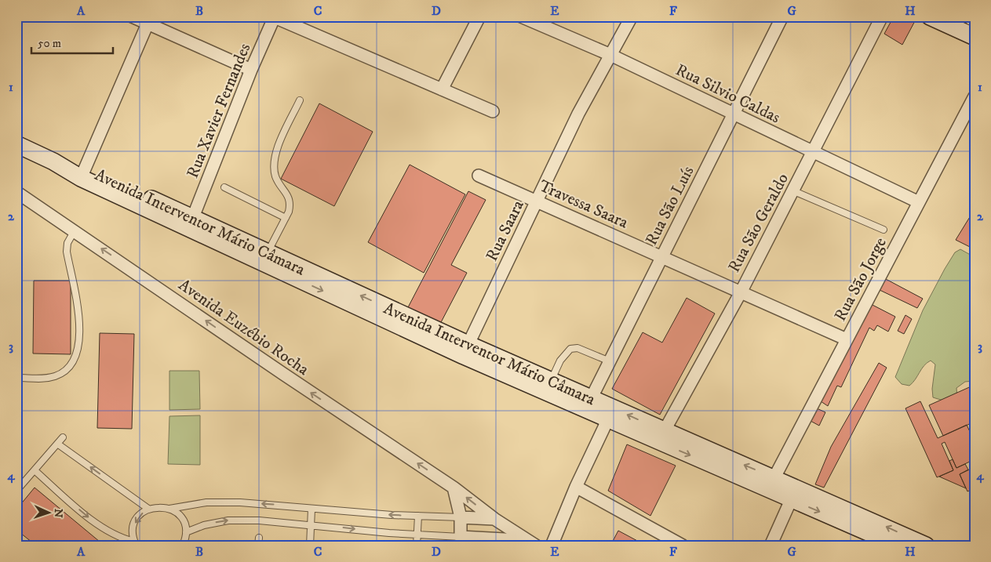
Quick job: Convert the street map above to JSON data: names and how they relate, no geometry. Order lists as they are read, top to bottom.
{
  "streets": {
    "main road": ["Avenida Interventor Mário Câmara"],
    "street": [
      "Rua Silvio Caldas",
      "Rua Xavier Fernandes",
      "Travessa Saara",
      "Rua São Luís",
      "Rua São Geraldo",
      "Rua Saara",
      "Rua São Jorge",
      "Avenida Euzébio Rocha"
    ]
  },
  "crossings": [
    ["Rua Silvio Caldas", "Rua São Luís"],
    ["Rua Silvio Caldas", "Rua São Geraldo"],
    ["Rua Silvio Caldas", "Rua Saara"],
    ["Rua Silvio Caldas", "Rua São Jorge"],
    ["Rua Xavier Fernandes", "Avenida Interventor Mário Câmara"],
    ["Travessa Saara", "Rua São Luís"],
    ["Travessa Saara", "Rua São Geraldo"],
    ["Travessa Saara", "Rua Saara"],
    ["Travessa Saara", "Rua São Jorge"],
    ["Rua São Luís", "Avenida Interventor Mário Câmara"],
    ["Avenida Interventor Mário Câmara", "Rua São Geraldo"],
    ["Avenida Interventor Mário Câmara", "Rua Saara"],
    ["Avenida Interventor Mário Câmara", "Rua São Jorge"]
  ],
  "one_way": ["Avenida Euzébio Rocha"],
  "scale_bar": "50 m",
  "north": "right",
  "grid": {
    "columns": [
      "A",
      "B",
      "C",
      "D",
      "E",
      "F",
      "G",
      "H"
    ],
    "rows": [
      "1",
      "2",
      "3",
      "4"
    ]
  }
}
